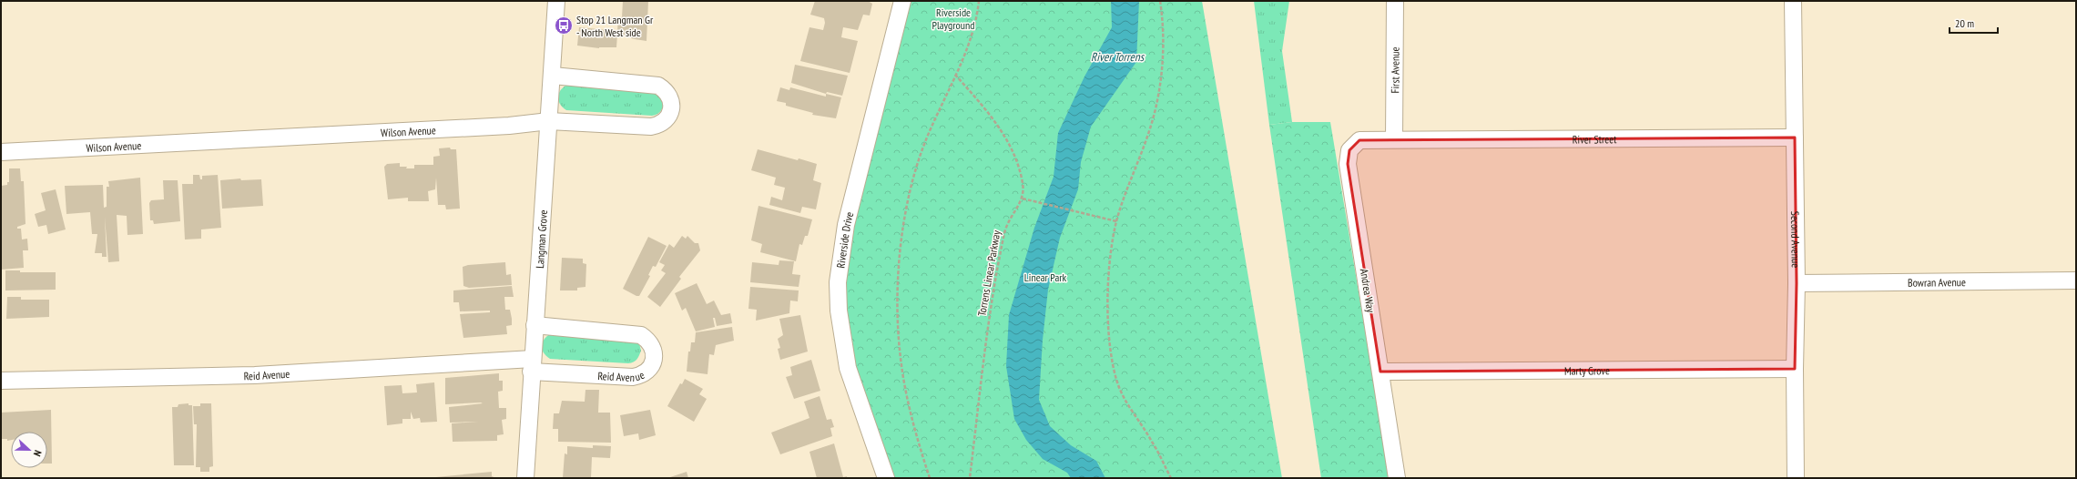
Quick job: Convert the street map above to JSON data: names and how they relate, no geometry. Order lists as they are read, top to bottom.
{
  "streets": {
    "street": [
      "First Avenue",
      "Wilson Avenue",
      "River Street",
      "Langman Grove",
      "Riverside Drive",
      "Second Avenue",
      "Bowran Avenue",
      "Andrea Way",
      "Marty Grove",
      "Reid Avenue"
    ],
    "path": ["Torrens Linear Parkway"]
  },
  "crossings": [
    ["First Avenue", "River Street"],
    ["First Avenue", "Andrea Way"],
    ["Wilson Avenue", "Langman Grove"],
    ["River Street", "Second Avenue"],
    ["River Street", "Andrea Way"],
    ["Langman Grove", "Reid Avenue"],
    ["Second Avenue", "Bowran Avenue"],
    ["Second Avenue", "Marty Grove"],
    ["Andrea Way", "Marty Grove"]
  ],
  "water": ["River Torrens"],
  "parks": ["Riverside Playground", "Linear Park"],
  "places": {
    "bus stop": ["Stop 21 Langman Gr - North West side"]
  },
  "scale_bar": "20 m",
  "north": "right"
}
